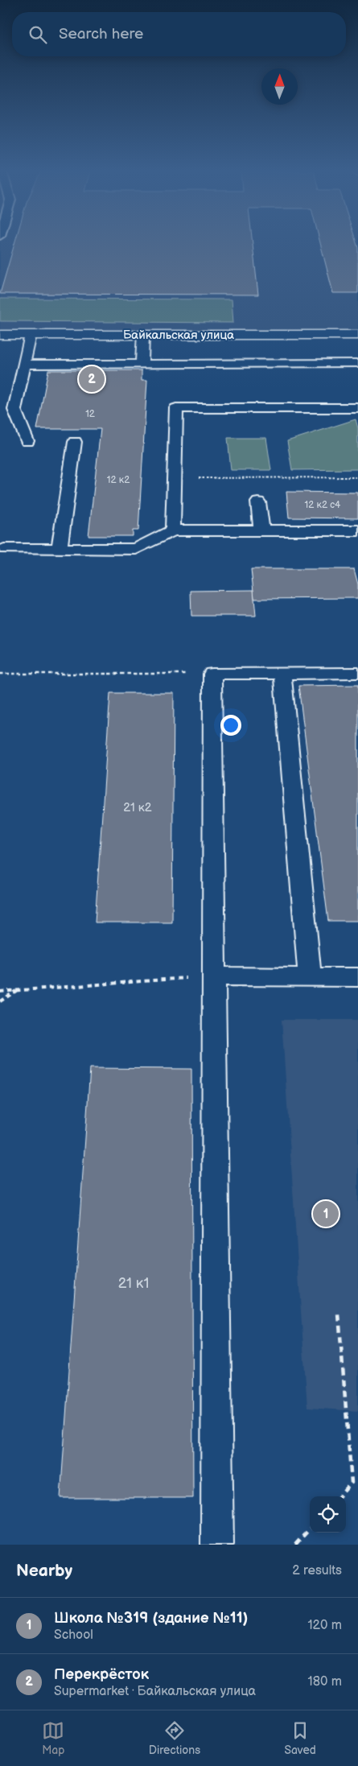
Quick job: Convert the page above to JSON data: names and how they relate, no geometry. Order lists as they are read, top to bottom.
{
  "streets": {
    "street": ["Байкальская улица"]
  },
  "house_numbers": [
    "12",
    "12 к2",
    "12 к2 с4",
    "21 к2",
    "21 к1"
  ],
  "north": "top",
  "page": {
    "search": "Search here",
    "pins": ["2", "1"],
    "heading": ["Nearby", "2 results"],
    "list": [
      {
        "mark": "1",
        "name": "Школа №319 (здание №11)",
        "note": "School",
        "value": "120 m"
      },
      {
        "mark": "2",
        "name": "Перекрёсток",
        "note": "Supermarket · Байкальская улица",
        "value": "180 m"
      }
    ],
    "nav": ["Map", "Directions", "Saved"]
  }
}
